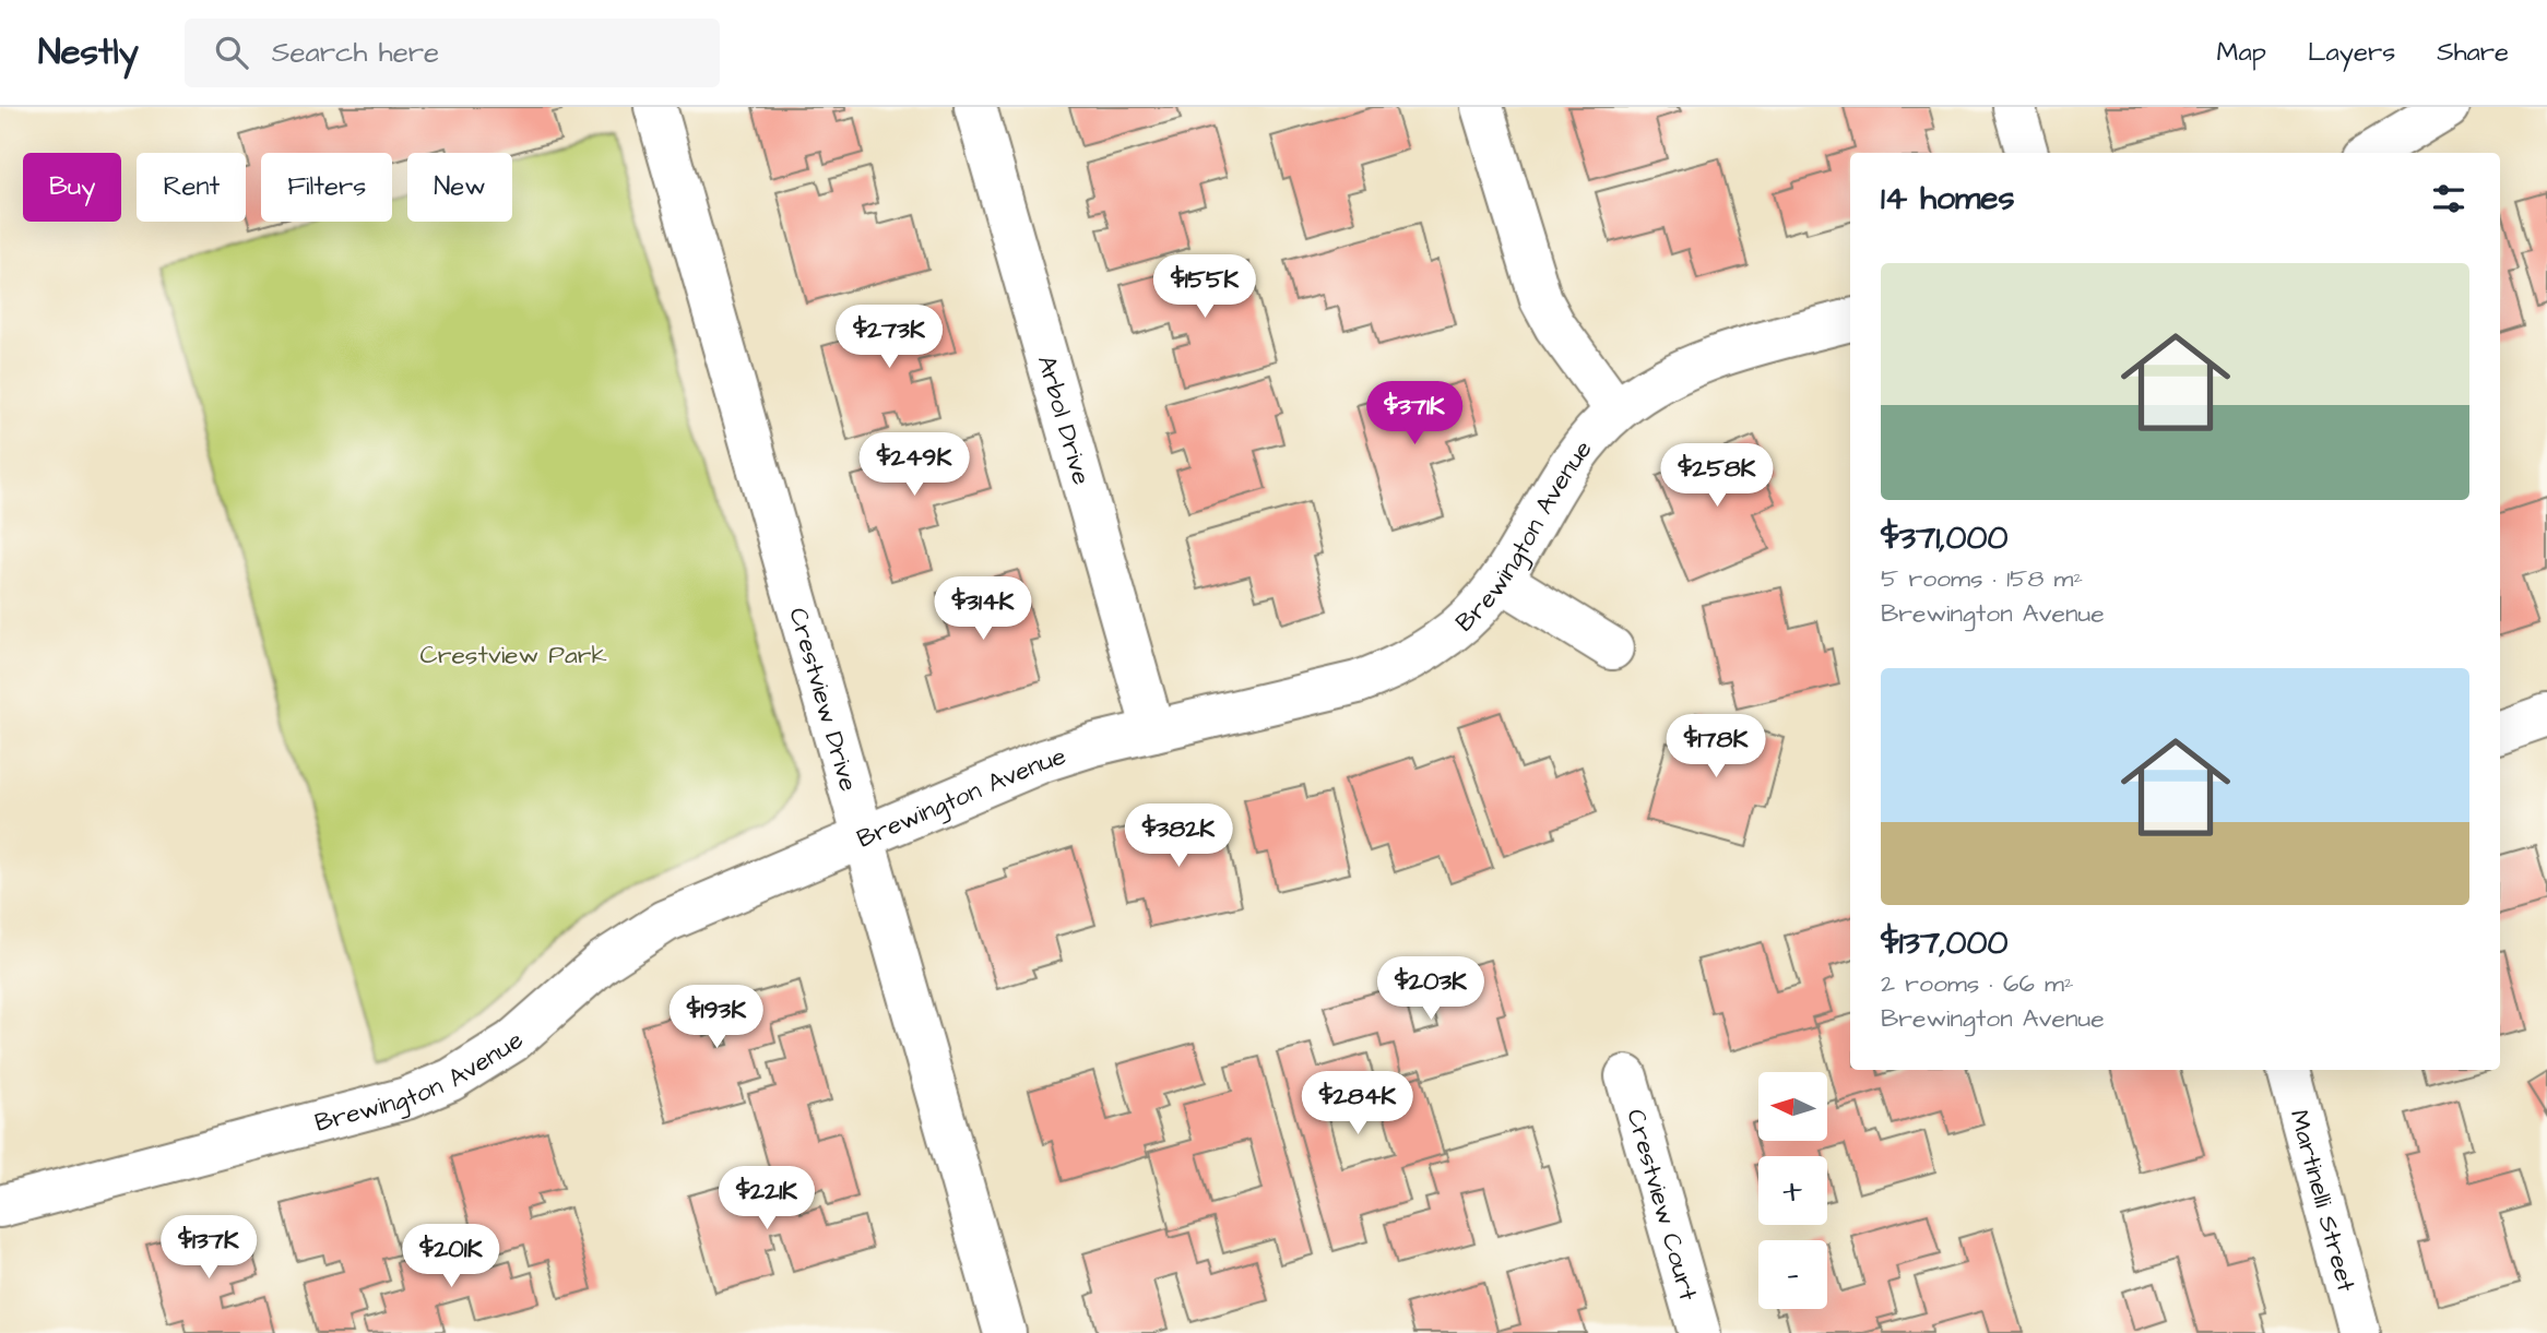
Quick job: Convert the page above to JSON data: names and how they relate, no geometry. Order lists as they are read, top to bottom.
{
  "streets": {
    "street": [
      "Arbol Drive",
      "Brewington Avenue",
      "Crestview Drive",
      "Martinelli Street",
      "Crestview Court"
    ]
  },
  "crossings": [
    ["Arbol Drive", "Brewington Avenue"],
    ["Brewington Avenue", "Crestview Drive"]
  ],
  "parks": ["Crestview Park"],
  "north": "left",
  "page": {
    "header": "Nestly",
    "search": "Search here",
    "nav": ["Map", "Layers", "Share"],
    "chip": [
      "Buy",
      "Rent",
      "Filters",
      "New"
    ],
    "heading": "14 homes",
    "list": [
      {
        "name": "$371,000",
        "note": "5 rooms · 158 m² · Brewington Avenue"
      },
      {
        "name": "$137,000",
        "note": "2 rooms · 66 m² · Brewington Avenue"
      }
    ],
    "price": [
      "$155K",
      "$273K",
      "$371K",
      "$249K",
      "$258K",
      "$314K",
      "$178K",
      "$382K",
      "$203K",
      "$193K",
      "$284K",
      "$221K",
      "$137K",
      "$201K"
    ],
    "map_buttons": ["+", "−"]
  }
}
